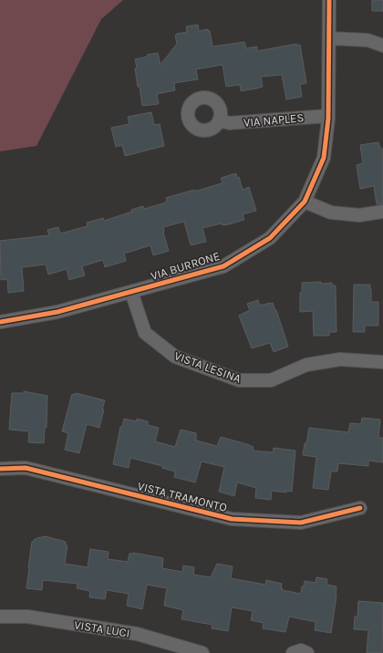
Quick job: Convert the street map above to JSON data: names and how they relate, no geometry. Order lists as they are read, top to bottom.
{
  "streets": {
    "street": [
      "VIA NAPLES",
      "VIA BURRONE",
      "VISTA LESINA",
      "VISTA TRAMONTO",
      "VISTA LUCI"
    ]
  },
  "crossings": [
    ["VIA NAPLES", "VIA BURRONE"],
    ["VIA BURRONE", "VISTA LESINA"]
  ]
}
